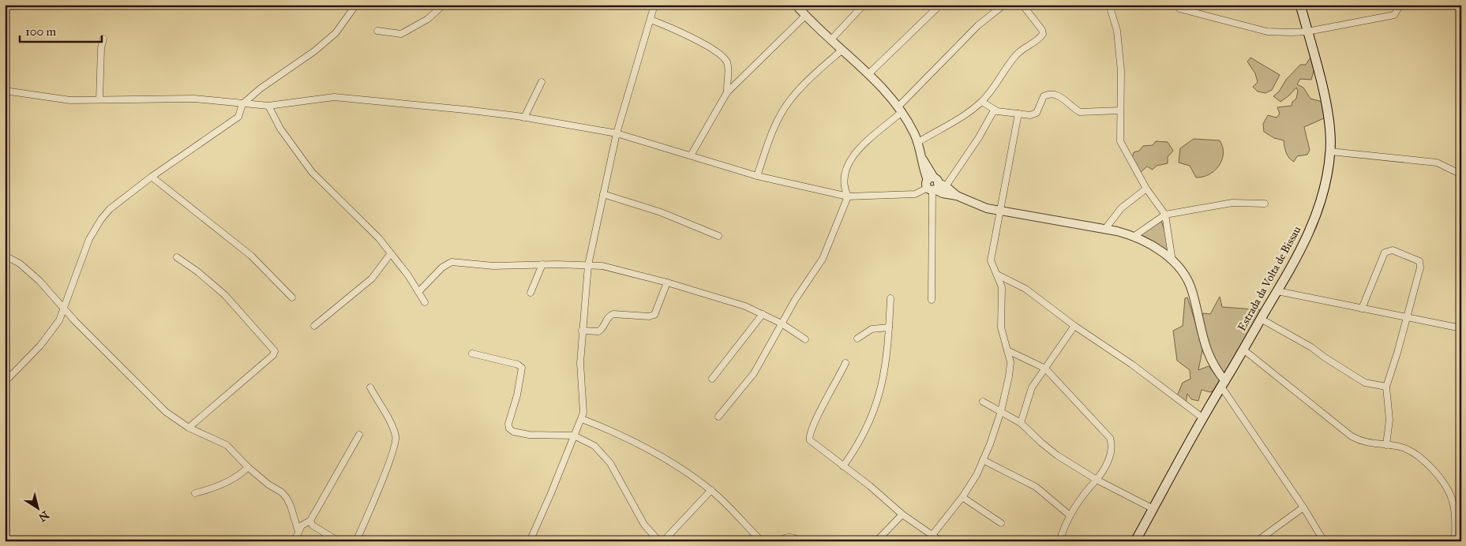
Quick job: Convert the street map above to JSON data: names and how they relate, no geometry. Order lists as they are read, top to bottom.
{
  "streets": {
    "main road": ["Estrada da Volta de Bissau"]
  },
  "scale_bar": "100 m",
  "north": "bottom right"
}
